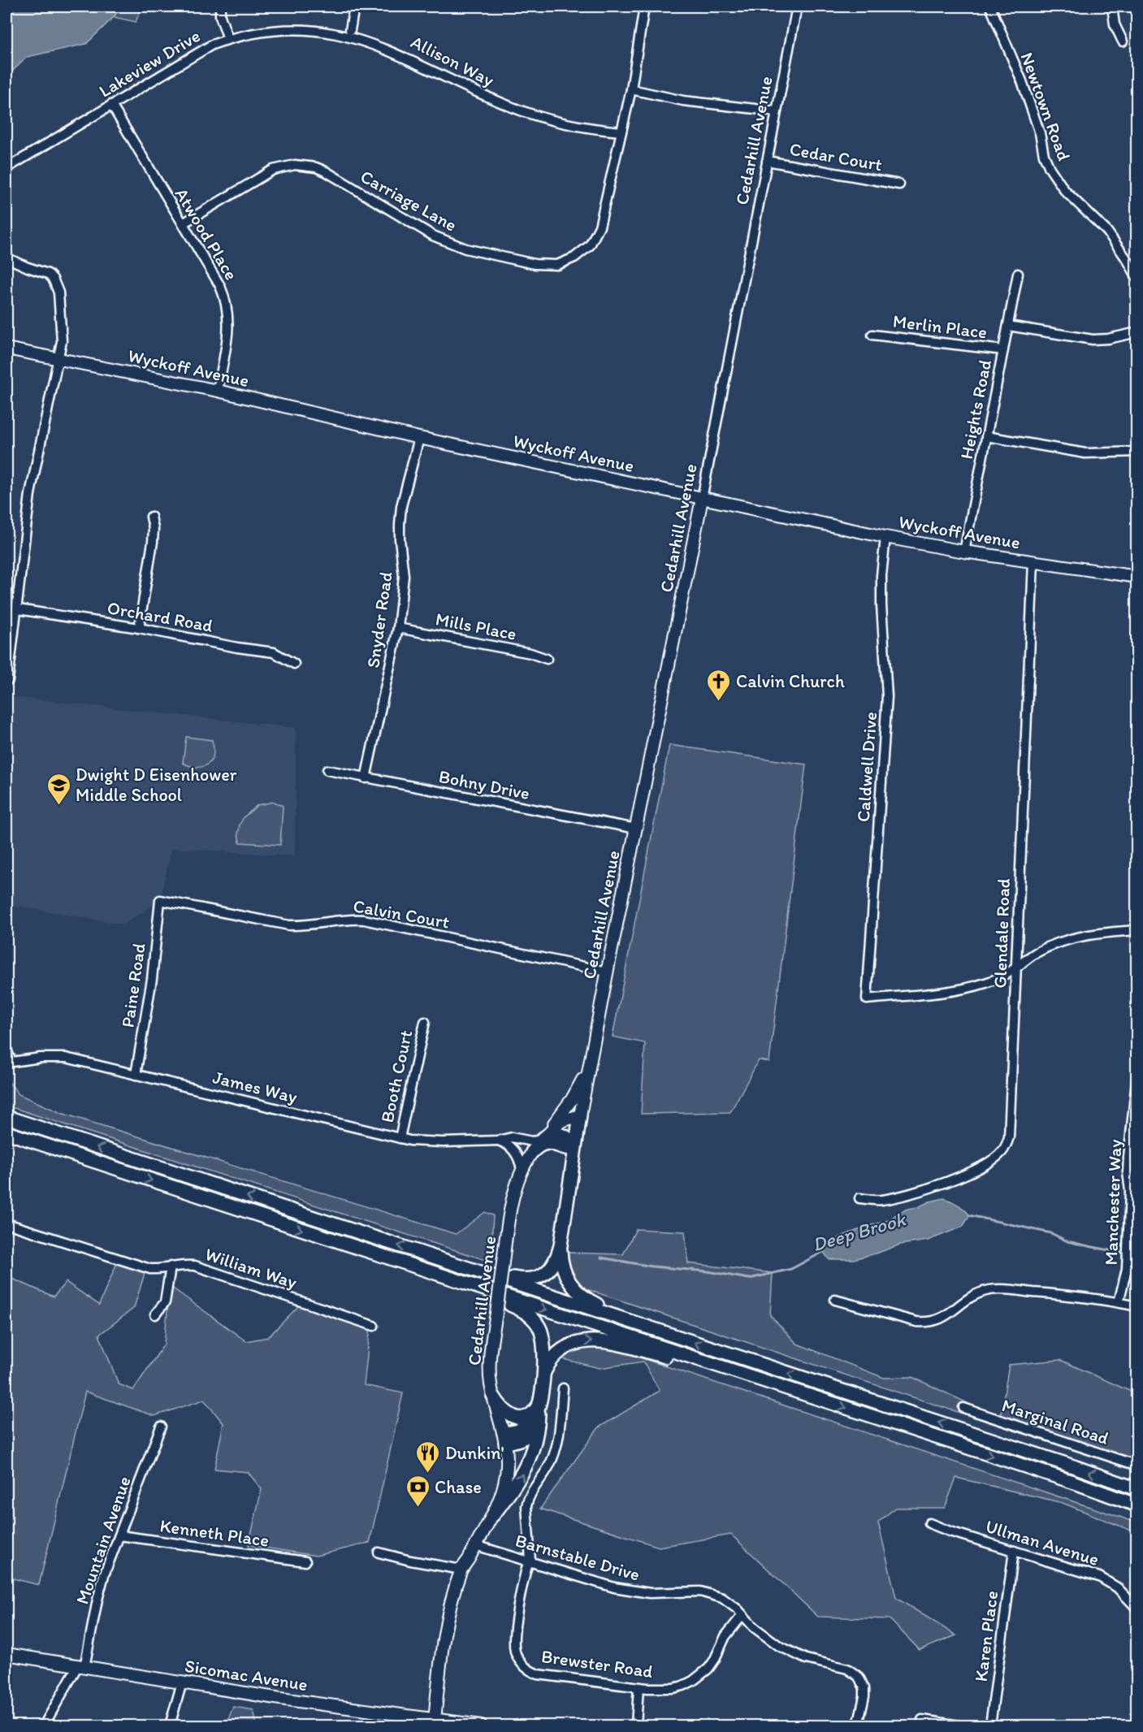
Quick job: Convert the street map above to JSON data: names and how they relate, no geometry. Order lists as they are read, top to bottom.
{
  "streets": {
    "main road": ["Cedarhill Avenue", "Wyckoff Avenue", "Sicomac Avenue"],
    "street": [
      "Allison Way",
      "Lakeview Drive",
      "Newtown Road",
      "Cedar Court",
      "Carriage Lane",
      "Atwood Place",
      "Merlin Place",
      "Heights Road",
      "Orchard Road",
      "Snyder Road",
      "Mills Place",
      "Caldwell Drive",
      "Bohny Drive",
      "Calvin Court",
      "Glendale Road",
      "Paine Road",
      "Booth Court",
      "James Way",
      "Manchester Way",
      "William Way",
      "Marginal Road",
      "Kenneth Place",
      "Mountain Avenue",
      "Ullman Avenue",
      "Barnstable Drive",
      "Karen Place",
      "Brewster Road"
    ]
  },
  "crossings": [
    ["Allison Way", "Lakeview Drive"],
    ["Allison Way", "Carriage Lane"],
    ["Lakeview Drive", "Atwood Place"],
    ["Cedarhill Avenue", "Cedar Court"],
    ["Cedarhill Avenue", "Wyckoff Avenue"],
    ["Cedarhill Avenue", "Bohny Drive"],
    ["Cedarhill Avenue", "Calvin Court"],
    ["Cedarhill Avenue", "James Way"],
    ["Cedarhill Avenue", "Barnstable Drive"],
    ["Cedarhill Avenue", "Sicomac Avenue"],
    ["Carriage Lane", "Atwood Place"],
    ["Atwood Place", "Wyckoff Avenue"],
    ["Merlin Place", "Heights Road"],
    ["Wyckoff Avenue", "Heights Road"],
    ["Wyckoff Avenue", "Snyder Road"],
    ["Wyckoff Avenue", "Caldwell Drive"],
    ["Wyckoff Avenue", "Glendale Road"],
    ["Snyder Road", "Mills Place"],
    ["Snyder Road", "Bohny Drive"],
    ["Caldwell Drive", "Glendale Road"],
    ["Calvin Court", "Paine Road"],
    ["Paine Road", "James Way"],
    ["Booth Court", "James Way"],
    ["Kenneth Place", "Mountain Avenue"],
    ["Mountain Avenue", "Sicomac Avenue"],
    ["Ullman Avenue", "Karen Place"],
    ["Barnstable Drive", "Brewster Road"]
  ],
  "water": ["Deep Brook"],
  "places": {
    "church": ["Calvin Church"],
    "school or university": ["Dwight D Eisenhower Middle School"],
    "restaurant": ["Dunkin'"],
    "bank": ["Chase"]
  }
}
